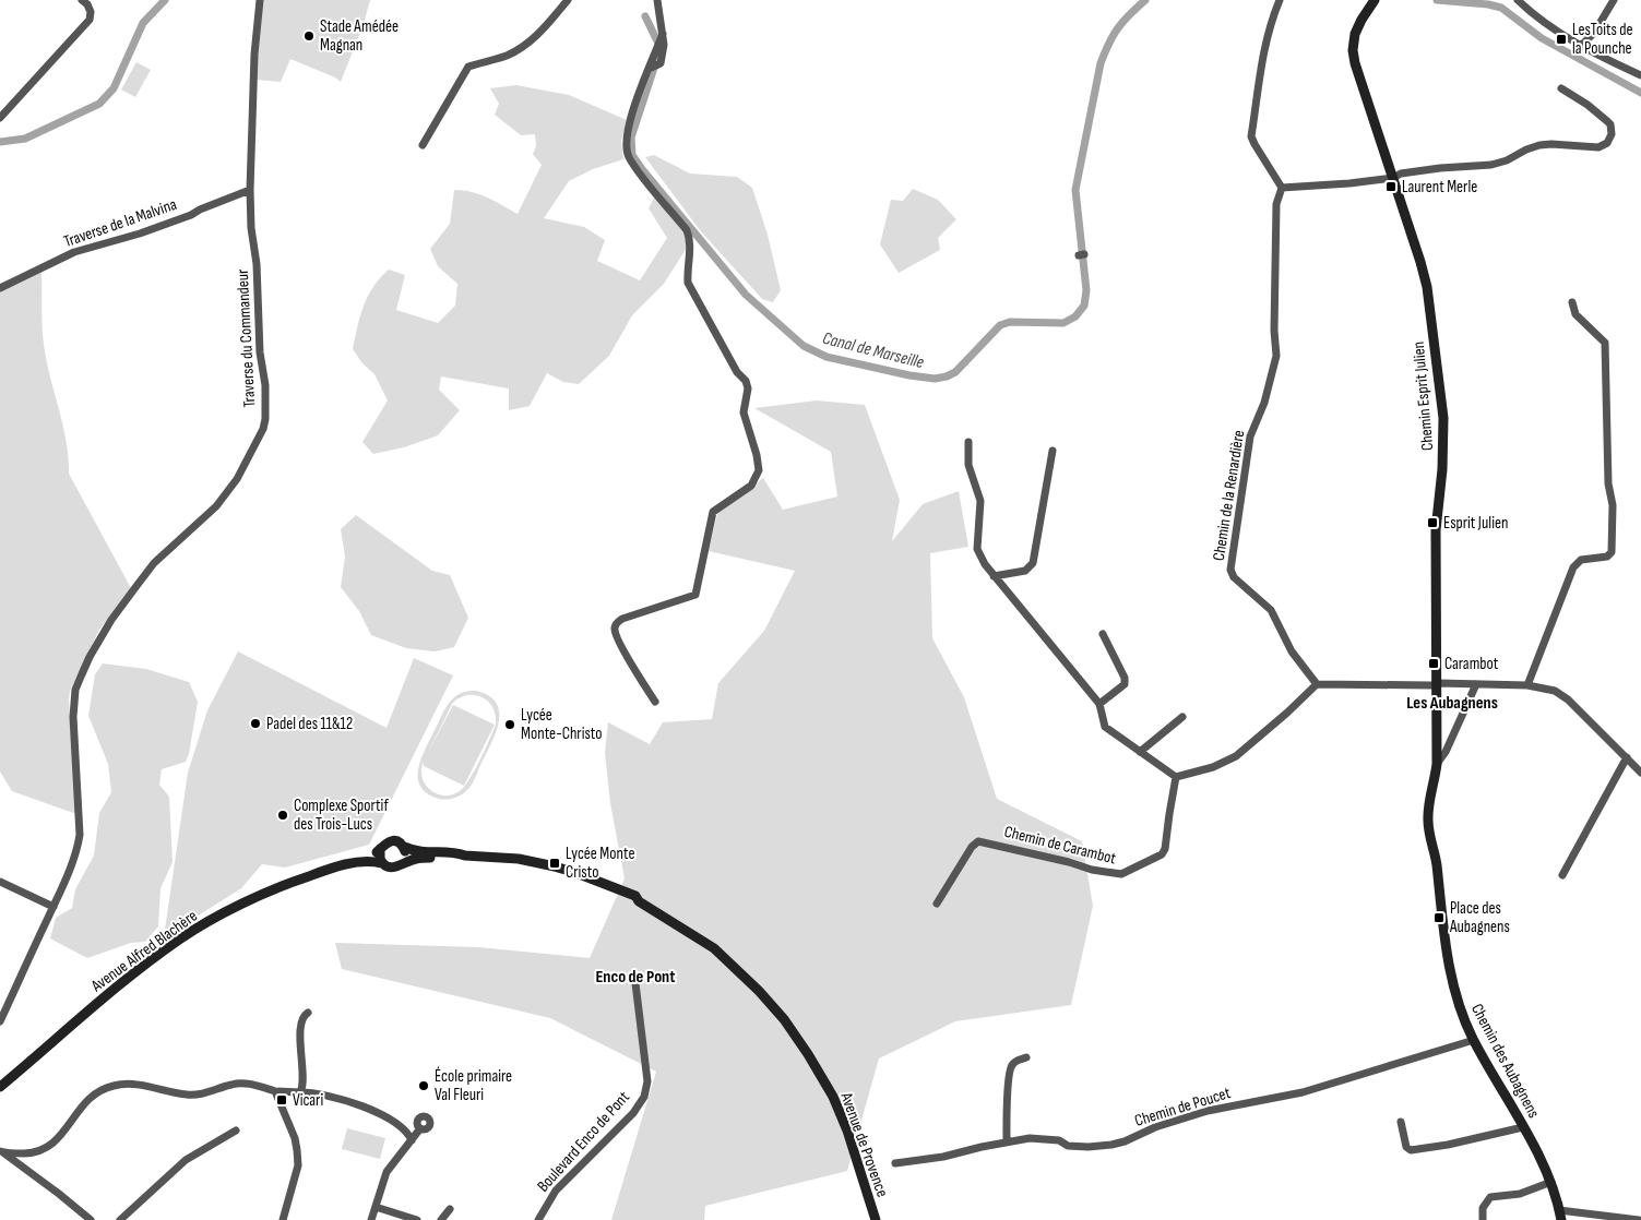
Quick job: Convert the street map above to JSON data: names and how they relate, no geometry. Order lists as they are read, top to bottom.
{
  "streets": {
    "main road": [
      "Chemin Esprit Julien",
      "Avenue Alfred Blachère",
      "Chemin des Aubagnens",
      "Avenue de Provence"
    ],
    "street": [
      "Traverse de la Malvina",
      "Traverse du Commandeur",
      "Chemin de la Renardière",
      "Chemin de Carambot",
      "Chemin de Poucet",
      "Boulevard Enco de Pont"
    ]
  },
  "crossings": [
    ["Traverse de la Malvina", "Traverse du Commandeur"],
    ["Chemin Esprit Julien", "Chemin des Aubagnens"],
    ["Avenue Alfred Blachère", "Avenue de Provence"],
    ["Chemin des Aubagnens", "Chemin de Poucet"]
  ],
  "districts": ["Les Aubagnens", "Enco de Pont"],
  "water": ["Canal de Marseille"],
  "places": {
    "other": [
      "Stade Amédée Magnan",
      "Padel des 11&12",
      "Lycée Monte-Christo",
      "Complexe Sportif des Trois-Lucs",
      "École primaire Val Fleuri"
    ],
    "transit": [
      "LesToits de la Pounche",
      "Laurent Merle",
      "Esprit Julien",
      "Carambot",
      "Lycée Monte Cristo",
      "Place des Aubagnens",
      "Vicari"
    ]
  }
}
